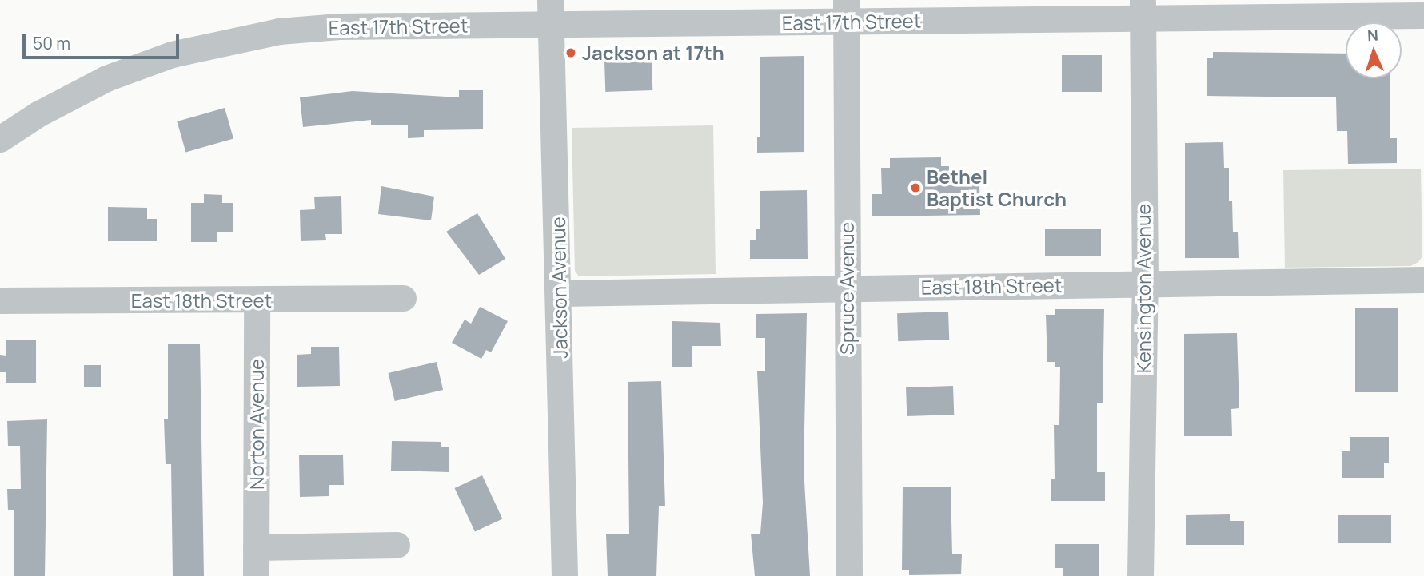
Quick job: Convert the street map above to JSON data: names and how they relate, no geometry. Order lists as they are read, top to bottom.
{
  "streets": {
    "street": [
      "East 17th Street",
      "East 18th Street",
      "Jackson Avenue",
      "Spruce Avenue",
      "Kensington Avenue",
      "Norton Avenue"
    ]
  },
  "crossings": [
    ["East 17th Street", "Jackson Avenue"],
    ["East 17th Street", "Spruce Avenue"],
    ["East 17th Street", "Kensington Avenue"],
    ["East 18th Street", "Jackson Avenue"],
    ["East 18th Street", "Spruce Avenue"],
    ["East 18th Street", "Kensington Avenue"],
    ["East 18th Street", "Norton Avenue"]
  ],
  "places": ["Jackson at 17th", "Bethel Baptist Church"],
  "scale_bar": "50 m",
  "north": "top"
}
